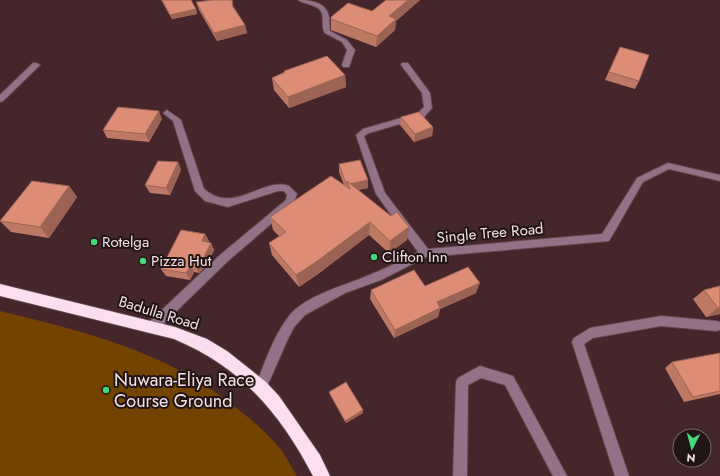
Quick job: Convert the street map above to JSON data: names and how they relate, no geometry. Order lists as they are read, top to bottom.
{
  "streets": {
    "highway": ["Badulla Road"],
    "street": ["Single Tree Road"]
  },
  "crossings": [
    ["Single Tree Road", "Badulla Road"]
  ],
  "places": [
    "Rotelga",
    "Clifton Inn",
    "Pizza Hut",
    "Nuwara-Eliya Race Course Ground"
  ],
  "north": "bottom"
}
